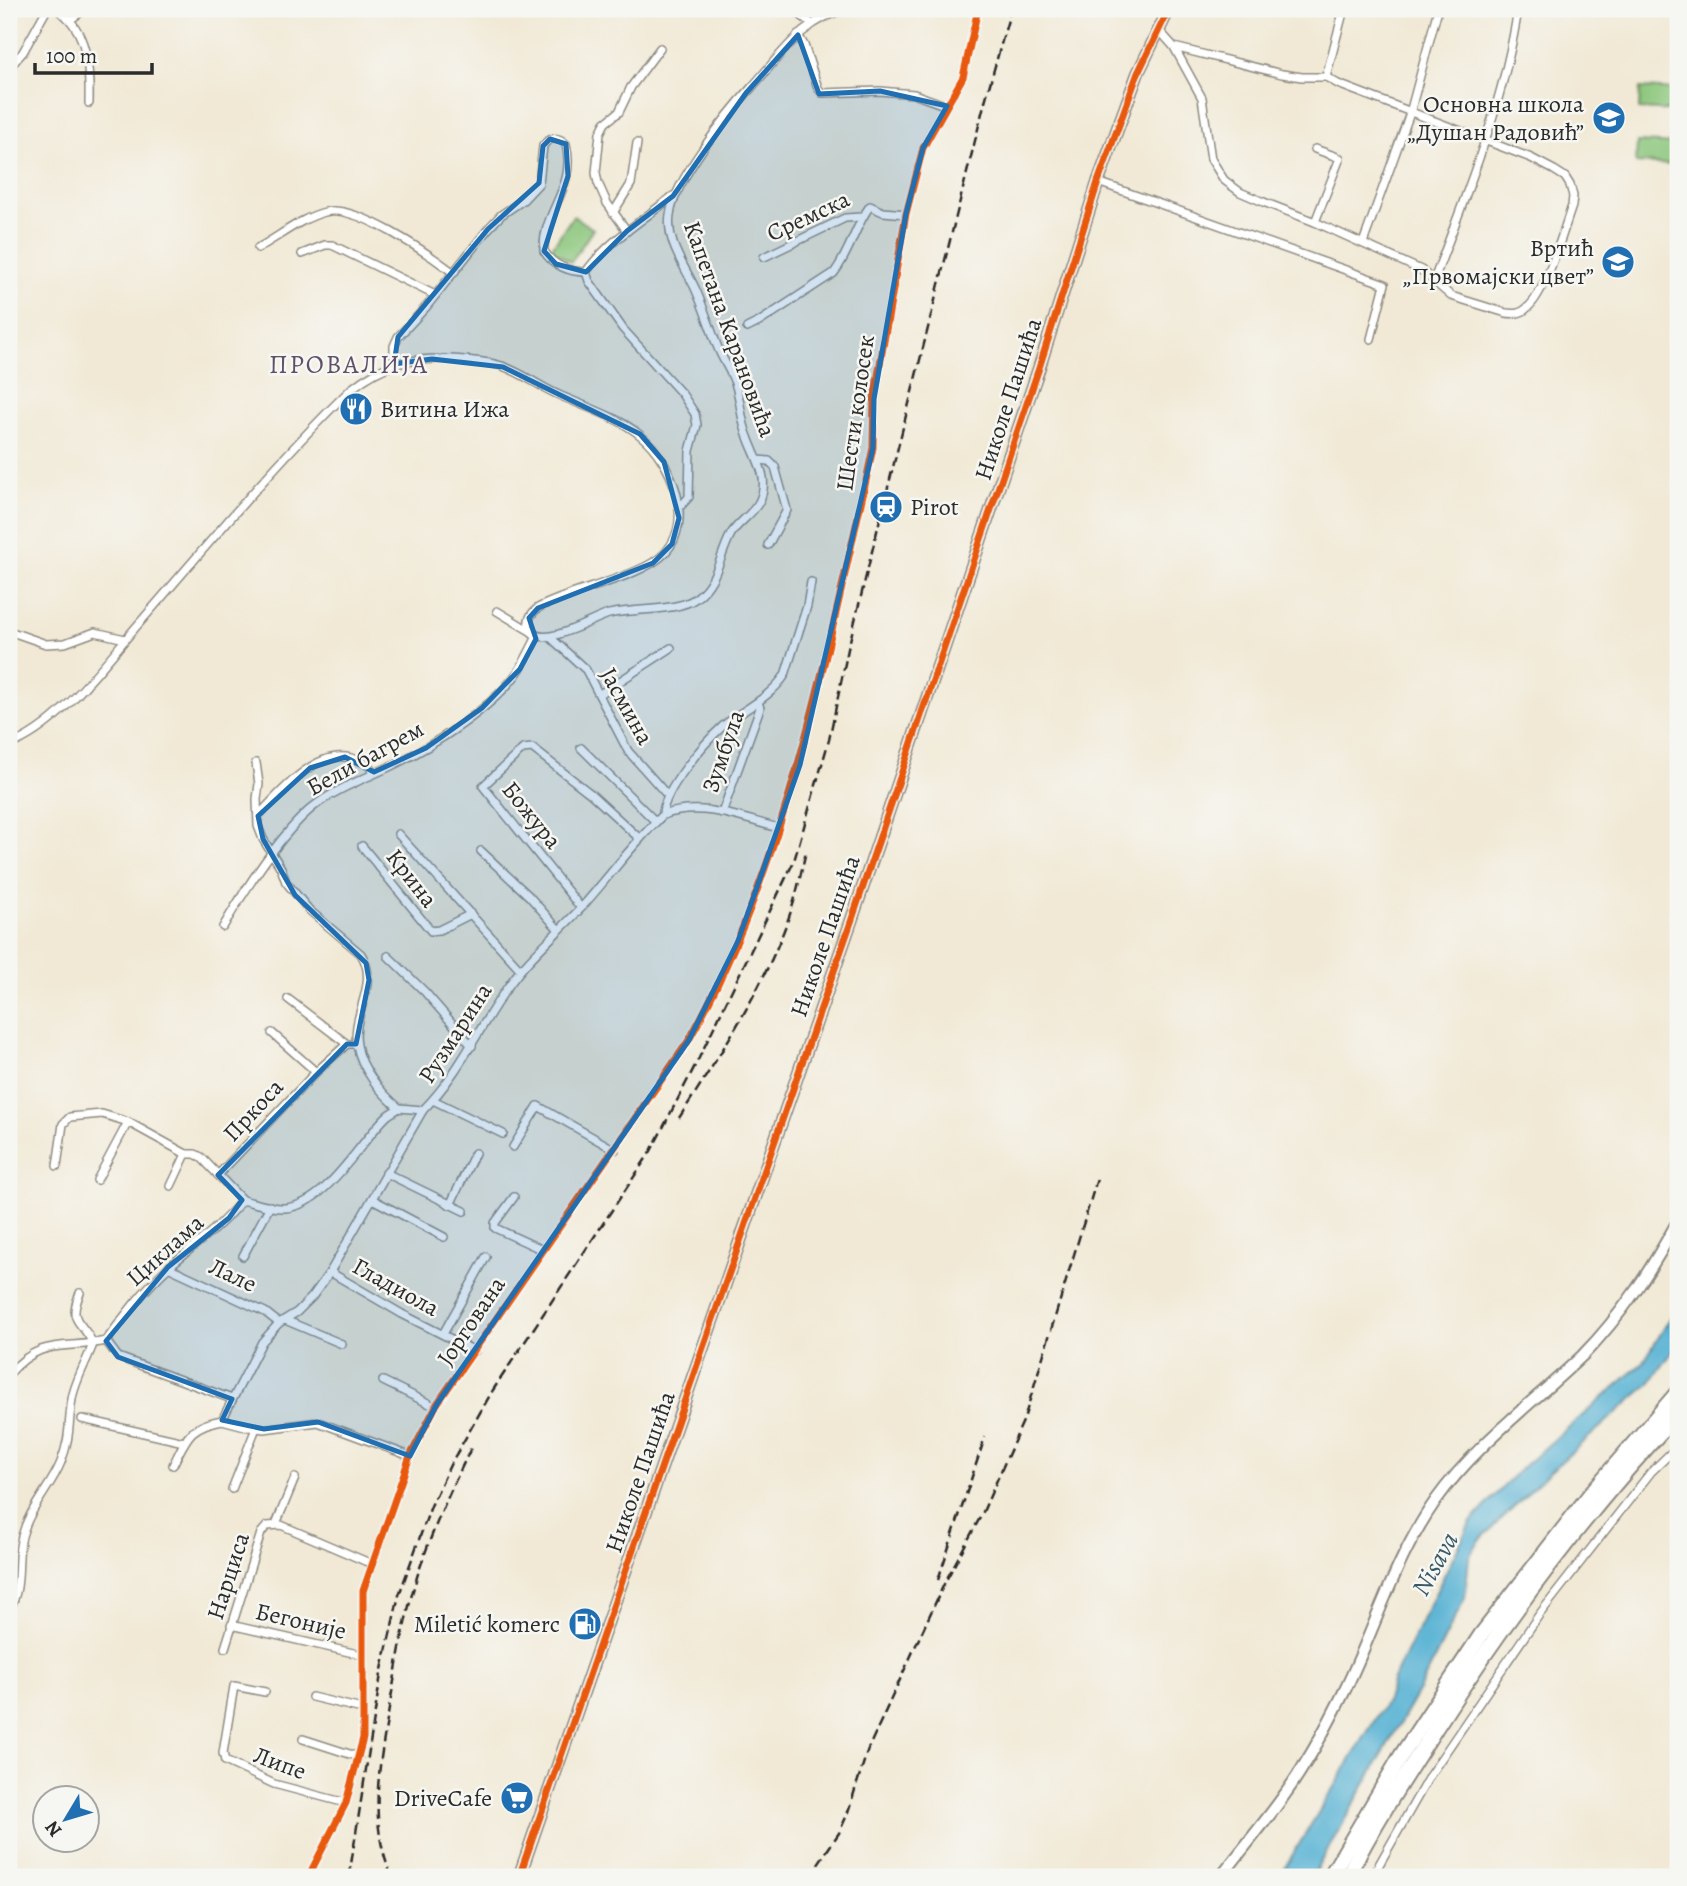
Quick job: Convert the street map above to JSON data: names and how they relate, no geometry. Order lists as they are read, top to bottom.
{
  "streets": {
    "main road": ["Николе Пашића"],
    "street": [
      "Сремска",
      "Капетана Карановића",
      "Шести колосек",
      "Јасмина",
      "Зумбула",
      "Бели багрем",
      "Божура",
      "Крина",
      "Рузмарина",
      "Пркоса",
      "Циклама",
      "Лале",
      "Гладиола",
      "Јоргована",
      "Нарциса",
      "Бегоније",
      "Липе"
    ]
  },
  "crossings": [
    ["Сремска", "Шести колосек"],
    ["Капетана Карановића", "Јасмина"],
    ["Капетана Карановића", "Бели багрем"],
    ["Шести колосек", "Јоргована"],
    ["Божура", "Рузмарина"],
    ["Крина", "Рузмарина"],
    ["Рузмарина", "Лале"],
    ["Рузмарина", "Гладиола"],
    ["Циклама", "Лале"],
    ["Гладиола", "Јоргована"],
    ["Јоргована", "Нарциса"],
    ["Јоргована", "Бегоније"],
    ["Јоргована", "Липе"],
    ["Нарциса", "Бегоније"]
  ],
  "districts": ["ПРОВАЛИЈА"],
  "water": ["Nisava"],
  "places": {
    "school or university": ["Основна школа „Душан Радовић”", "Вртић „Првомајски цвет”"],
    "restaurant": ["Витина Ижа"],
    "station": ["Pirot"],
    "fuel station": ["Miletić komerc"],
    "supermarket": ["DriveCafe"]
  },
  "scale_bar": "100 m",
  "north": "bottom left"
}
